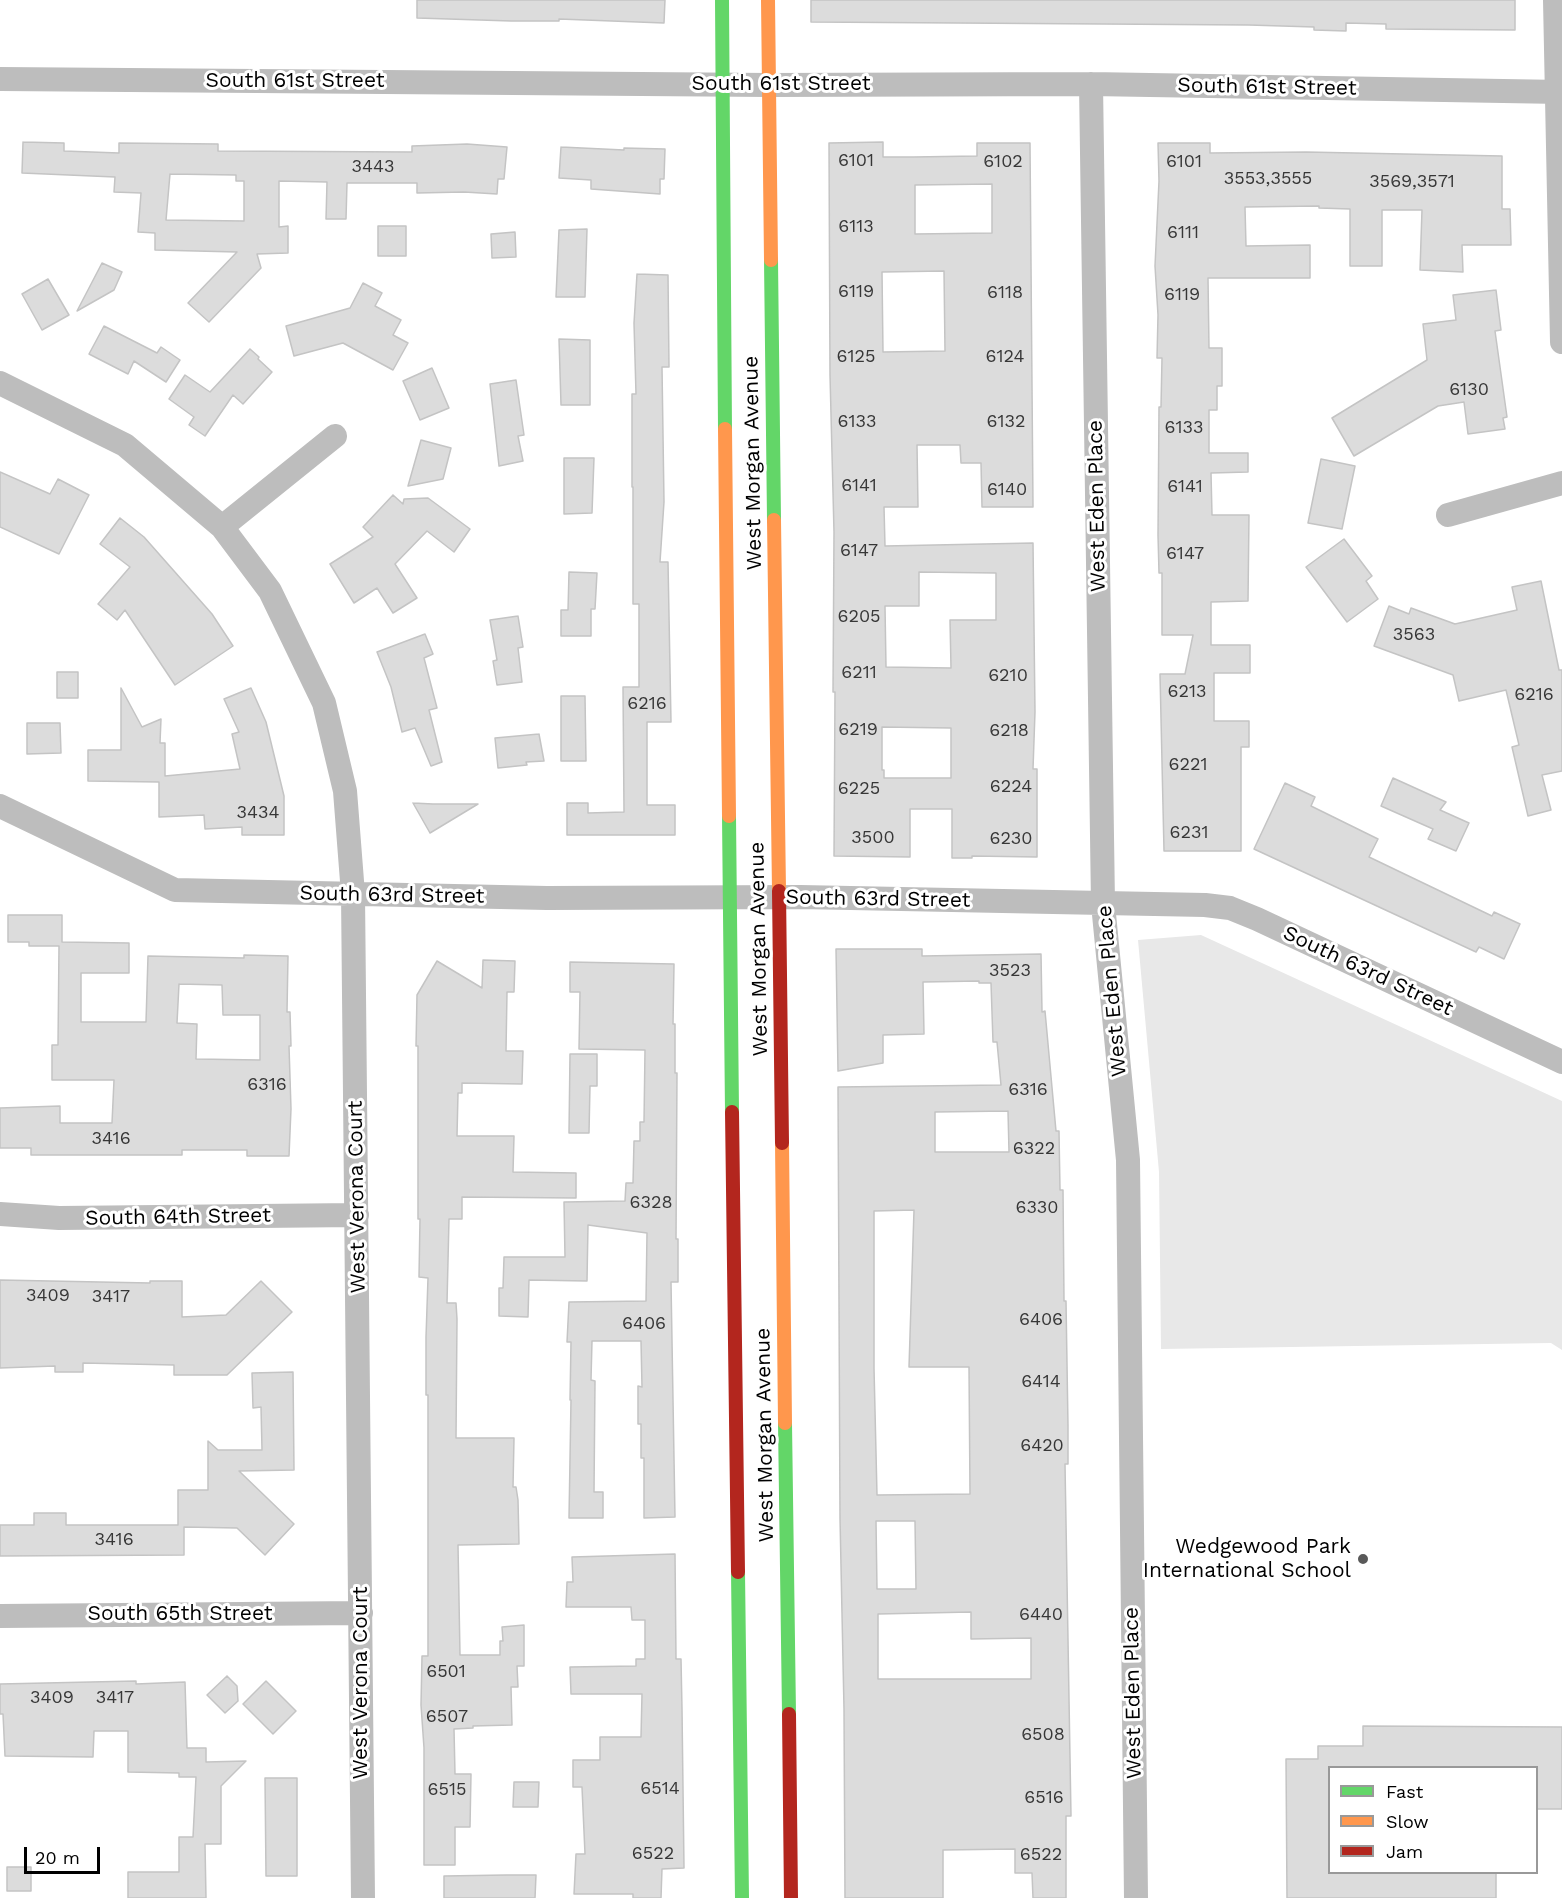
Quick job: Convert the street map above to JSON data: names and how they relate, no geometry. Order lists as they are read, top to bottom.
{
  "streets": {
    "street": [
      "South 61st Street",
      "West Morgan Avenue",
      "West Eden Place",
      "South 63rd Street",
      "West Verona Court",
      "South 64th Street",
      "South 65th Street"
    ]
  },
  "crossings": [
    ["South 61st Street", "West Morgan Avenue"],
    ["South 61st Street", "West Eden Place"],
    ["West Morgan Avenue", "South 63rd Street"],
    ["West Eden Place", "South 63rd Street"],
    ["South 63rd Street", "West Verona Court"],
    ["West Verona Court", "South 64th Street"],
    ["West Verona Court", "South 65th Street"]
  ],
  "places": ["Wedgewood Park International School"],
  "house_numbers": [
    "6101",
    "6102",
    "6101",
    "3443",
    "3553,3555",
    "3569,3571",
    "6113",
    "6111",
    "6119",
    "6118",
    "6119",
    "6125",
    "6124",
    "6130",
    "6133",
    "6132",
    "6133",
    "6141",
    "6141",
    "6140",
    "6147",
    "6147",
    "6205",
    "3563",
    "6211",
    "6210",
    "6213",
    "6216",
    "6216",
    "6219",
    "6218",
    "6221",
    "6224",
    "6225",
    "3434",
    "6231",
    "3500",
    "6230",
    "3523",
    "6316",
    "6316",
    "3416",
    "6322",
    "6328",
    "6330",
    "3409",
    "3417",
    "6406",
    "6406",
    "6414",
    "6420",
    "3416",
    "6440",
    "6501",
    "3409",
    "3417",
    "6507",
    "6508",
    "6514",
    "6515",
    "6516",
    "6522",
    "6522"
  ],
  "legend": ["Fast", "Slow", "Jam"],
  "scale_bar": "20 m"
}
